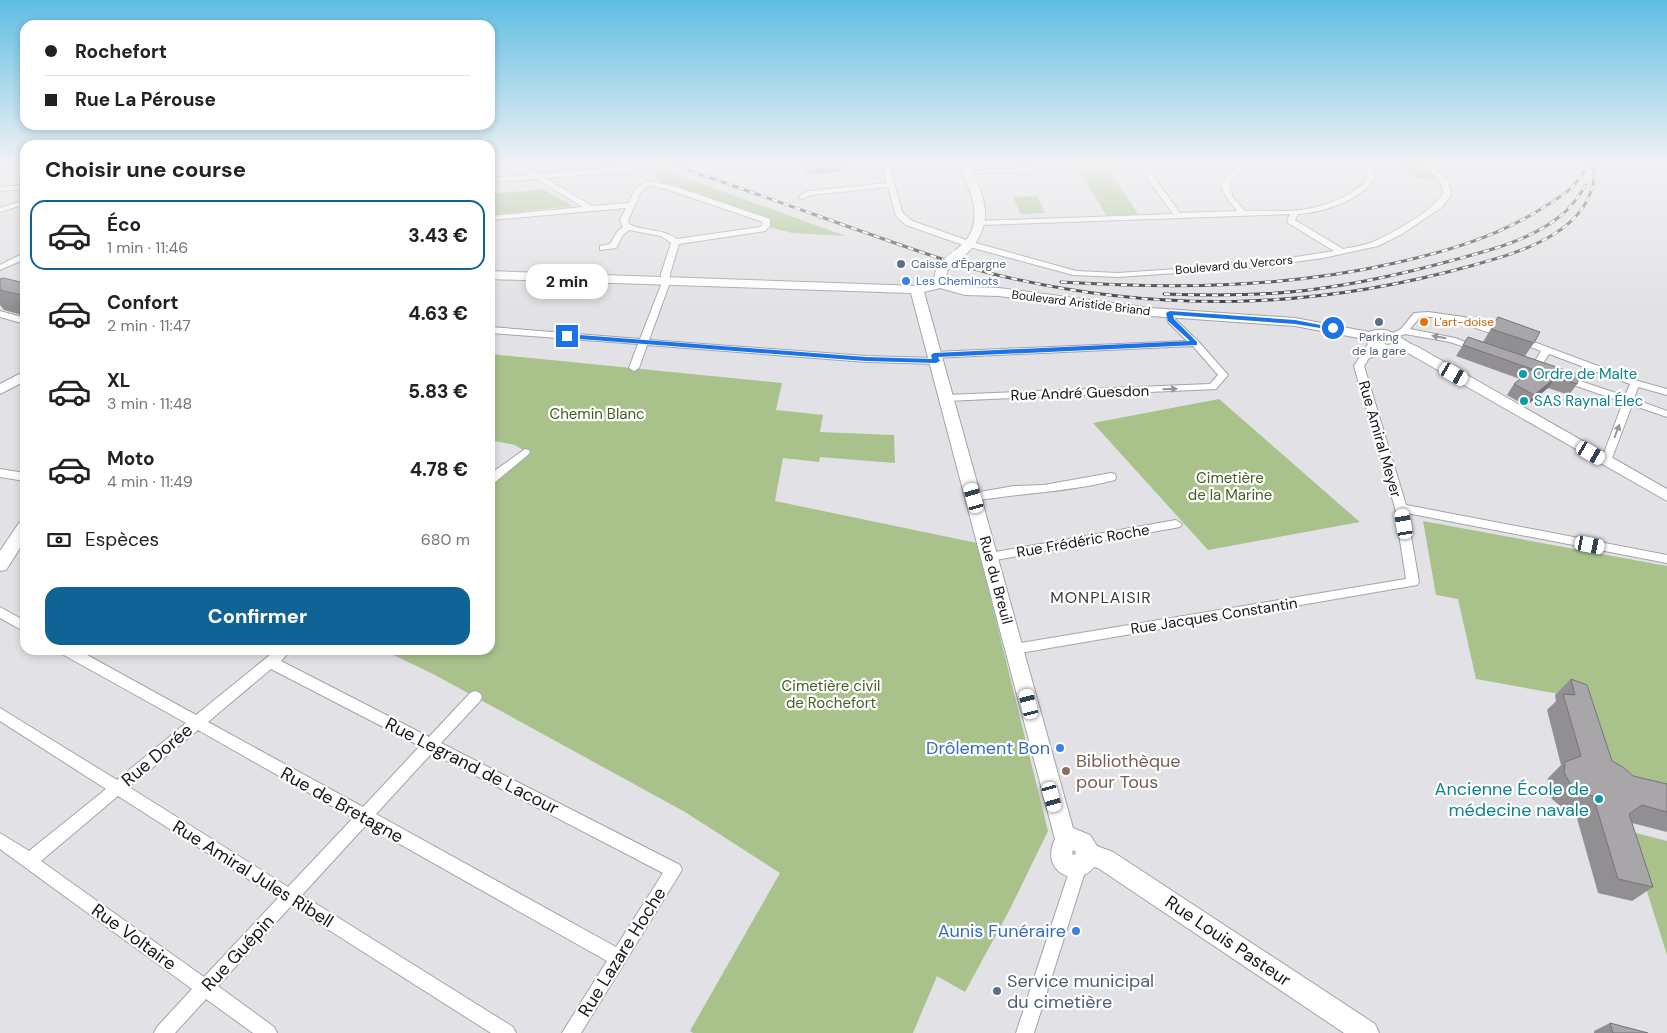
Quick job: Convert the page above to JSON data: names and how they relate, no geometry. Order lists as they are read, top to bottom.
{
  "streets": {
    "street": [
      "Boulevard du Vercors",
      "Boulevard Aristide Briand",
      "Rue André Guesdon",
      "Rue Amiral Meyer",
      "Rue Frédéric Roche",
      "Rue du Breuil",
      "Rue Jacques Constantin",
      "Rue Dorée",
      "Rue Legrand de Lacour",
      "Rue de Bretagne",
      "Rue Amiral Jules Ribell",
      "Rue Voltaire",
      "Rue Louis Pasteur",
      "Rue Lazare Hoche",
      "Rue Guépin"
    ]
  },
  "crossings": [
    ["Boulevard Aristide Briand", "Rue Amiral Meyer"],
    ["Rue André Guesdon", "Rue du Breuil"],
    ["Rue Amiral Meyer", "Rue Jacques Constantin"],
    ["Rue Frédéric Roche", "Rue du Breuil"],
    ["Rue du Breuil", "Rue Jacques Constantin"],
    ["Rue du Breuil", "Rue Louis Pasteur"],
    ["Rue Dorée", "Rue Legrand de Lacour"],
    ["Rue Dorée", "Rue de Bretagne"],
    ["Rue Dorée", "Rue Amiral Jules Ribell"],
    ["Rue Dorée", "Rue Voltaire"],
    ["Rue Legrand de Lacour", "Rue Lazare Hoche"],
    ["Rue Legrand de Lacour", "Rue Guépin"],
    ["Rue de Bretagne", "Rue Lazare Hoche"],
    ["Rue de Bretagne", "Rue Guépin"],
    ["Rue Amiral Jules Ribell", "Rue Guépin"],
    ["Rue Voltaire", "Rue Guépin"]
  ],
  "districts": ["MONPLAISIR"],
  "parks": ["Chemin Blanc", "Cimetière de la Marine", "Cimetière civil de Rochefort"],
  "places": [
    "Caisse d'Épargne",
    "Les Cheminots",
    "Parking de la gare",
    "L'art-doise",
    "Ordre de Malte",
    "SAS Raynal Élec",
    "Drôlement Bon",
    "Bibliothèque pour Tous",
    "Ancienne École de médecine navale",
    "Aunis Funéraire",
    "Service municipal du cimetière"
  ],
  "page": {
    "banner": ["Rochefort", "Rue La Pérouse"],
    "heading": "Choisir une course",
    "list": [
      {
        "name": "Éco",
        "note": "1 min · 11:46",
        "value": "3.43 €"
      },
      {
        "name": "Confort",
        "note": "2 min · 11:47",
        "value": "4.63 €"
      },
      {
        "name": "XL",
        "note": "3 min · 11:48",
        "value": "5.83 €"
      },
      {
        "name": "Moto",
        "note": "4 min · 11:49",
        "value": "4.78 €"
      }
    ],
    "bubble": "2 min",
    "pay": ["Espèces", "680 m"],
    "buttons": "Confirmer"
  }
}
